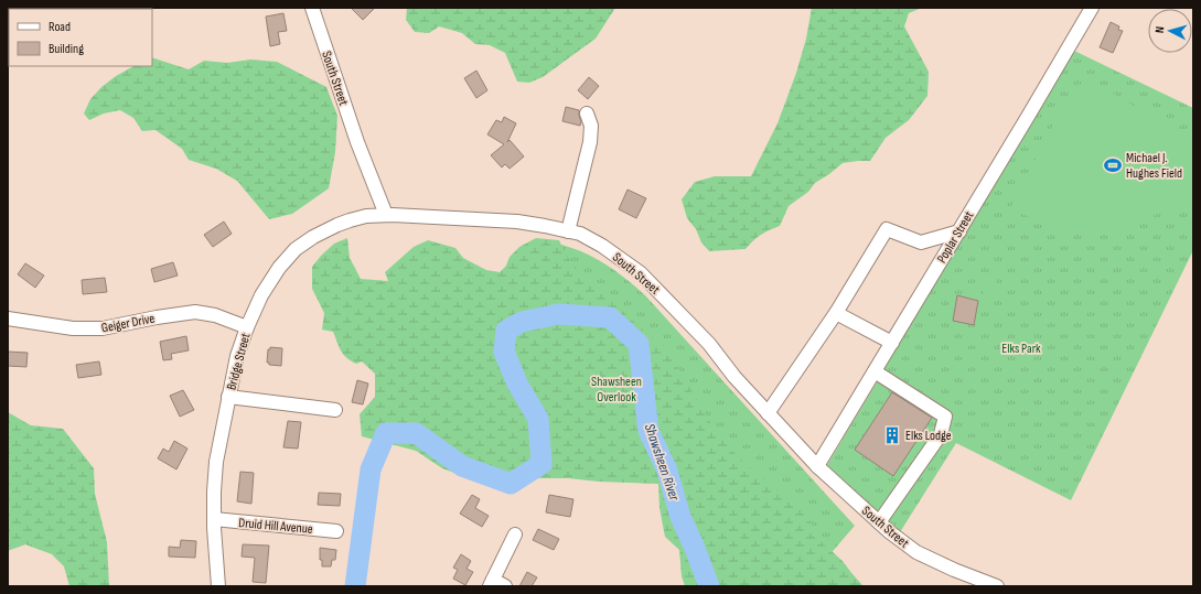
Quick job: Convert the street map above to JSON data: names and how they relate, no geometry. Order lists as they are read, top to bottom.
{
  "streets": {
    "street": [
      "South Street",
      "Poplar Street",
      "Geiger Drive",
      "Bridge Street",
      "Druid Hill Avenue"
    ]
  },
  "crossings": [
    ["South Street", "Poplar Street"],
    ["South Street", "Bridge Street"],
    ["Geiger Drive", "Bridge Street"],
    ["Bridge Street", "Druid Hill Avenue"]
  ],
  "water": ["Shawsheen River"],
  "parks": ["Elks Park", "Shawsheen Overlook"],
  "places": {
    "sports": ["Michael J. Hughes Field"],
    "building": ["Elks Lodge"]
  },
  "legend": ["Road", "Building"],
  "north": "left"
}
